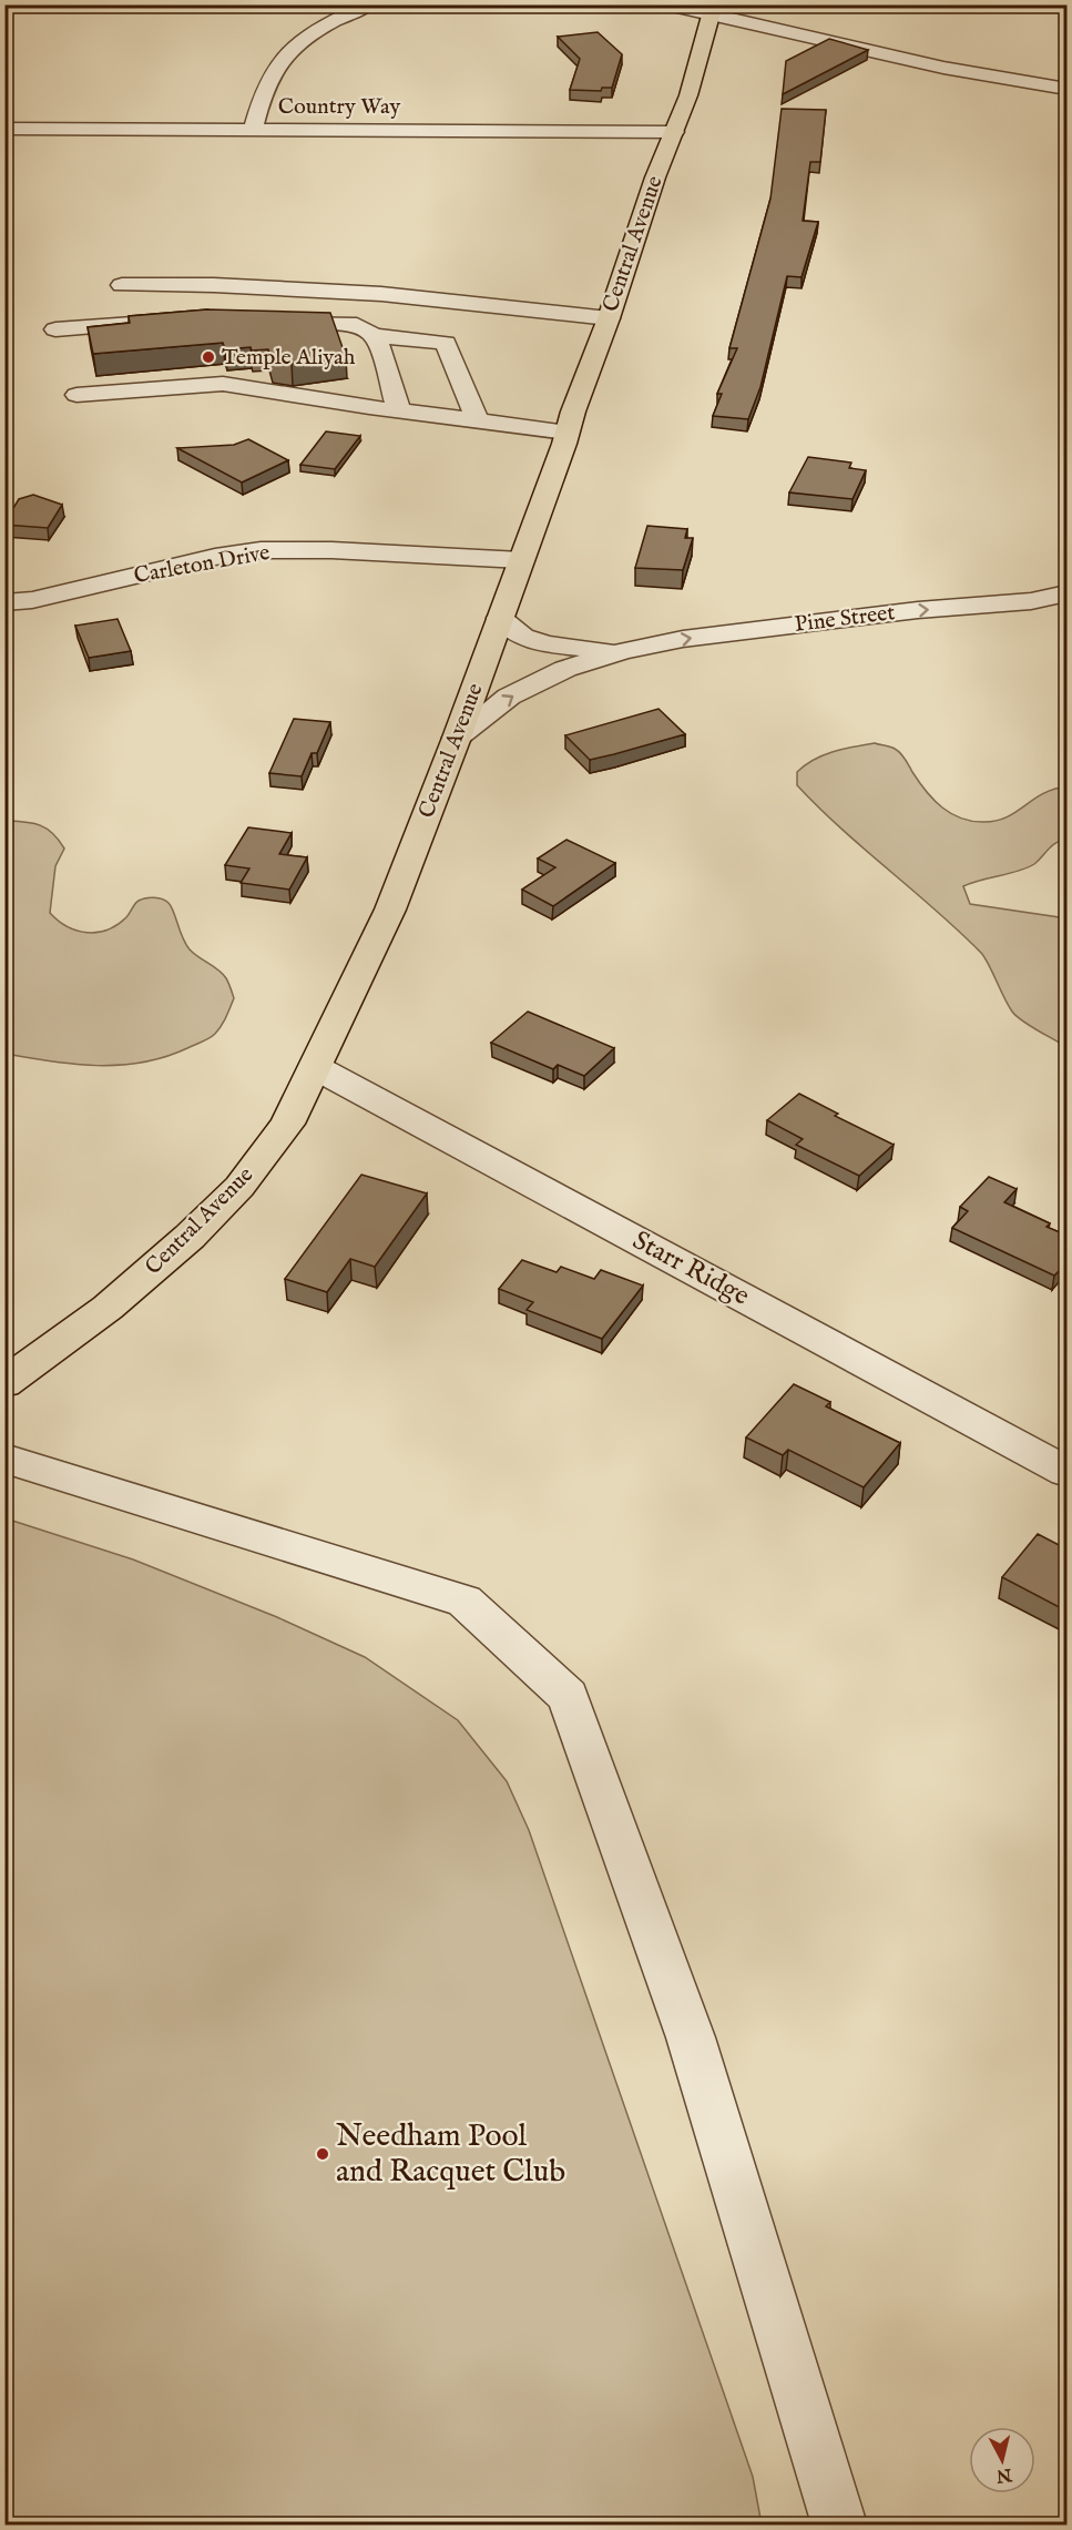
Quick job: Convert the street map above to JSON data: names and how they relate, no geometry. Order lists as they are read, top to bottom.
{
  "streets": {
    "main road": ["Central Avenue"],
    "street": [
      "Country Way",
      "Carleton Drive",
      "Pine Street",
      "Starr Ridge"
    ]
  },
  "crossings": [
    ["Country Way", "Central Avenue"],
    ["Central Avenue", "Carleton Drive"],
    ["Central Avenue", "Pine Street"],
    ["Central Avenue", "Starr Ridge"]
  ],
  "places": ["Temple Aliyah", "Needham Pool and Racquet Club"],
  "north": "bottom"
}
